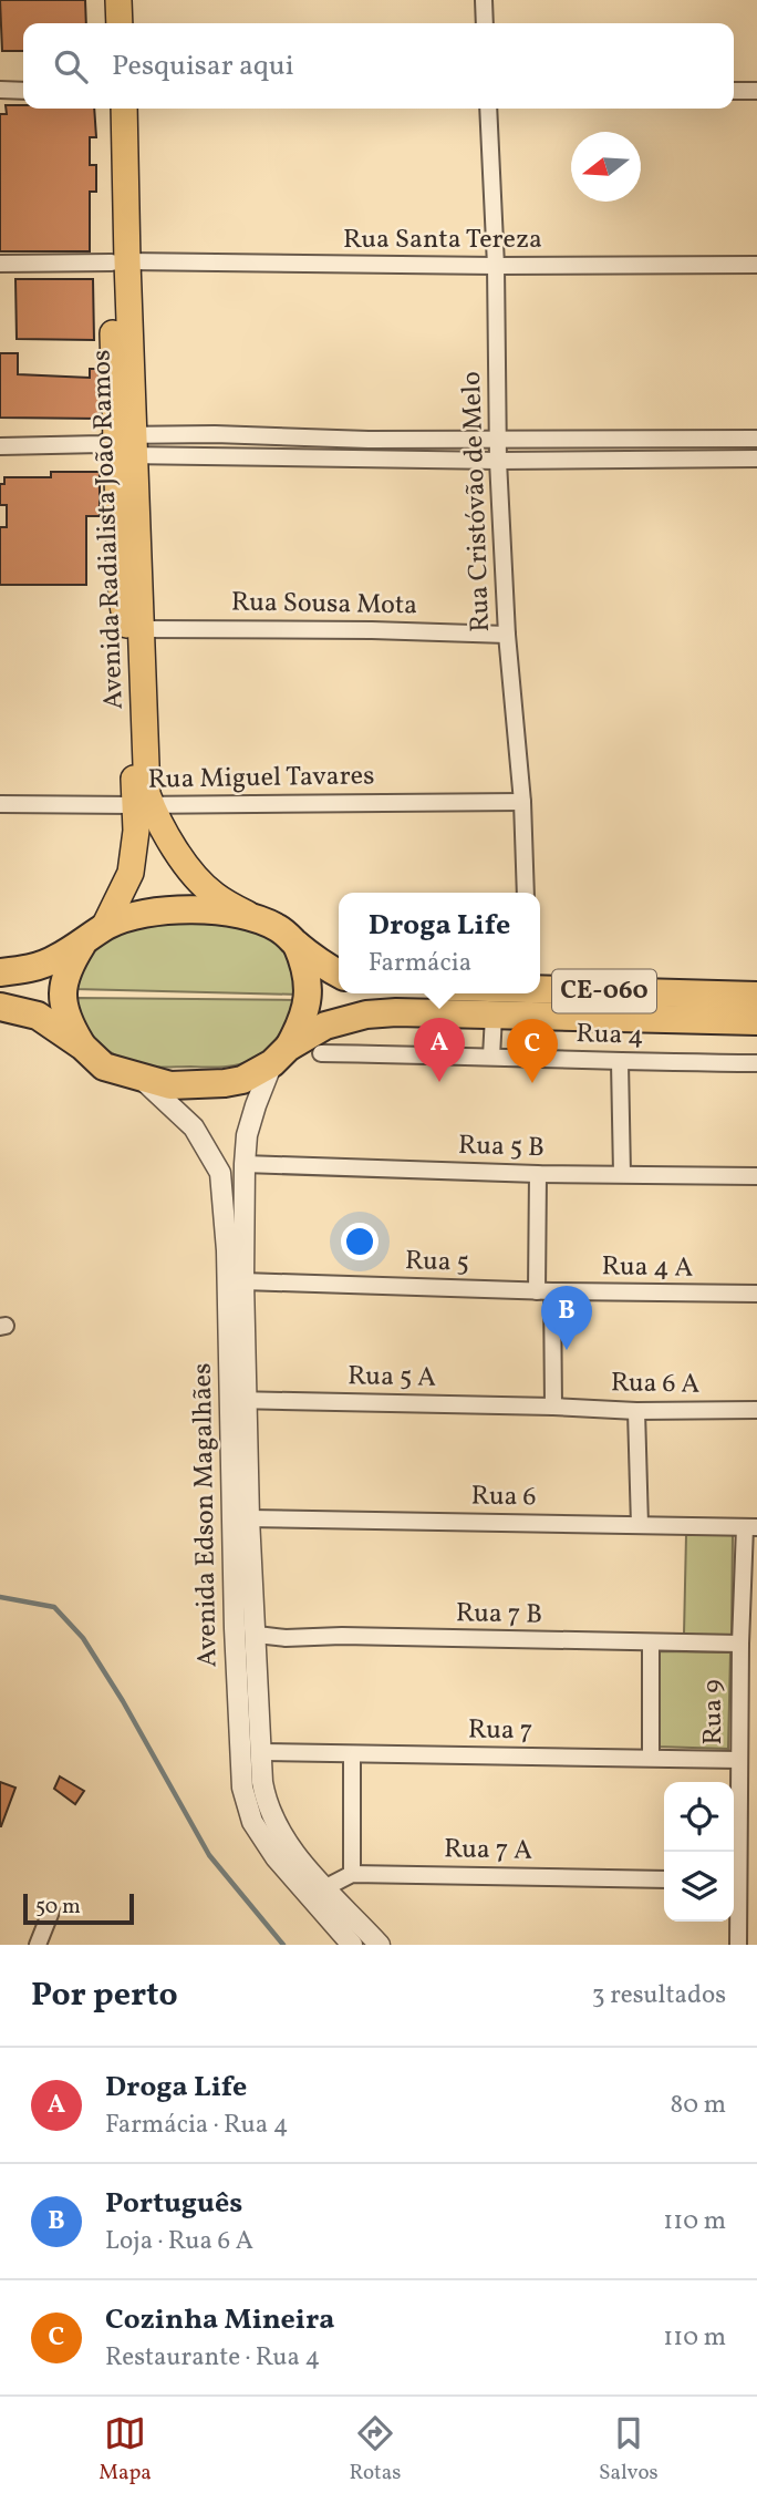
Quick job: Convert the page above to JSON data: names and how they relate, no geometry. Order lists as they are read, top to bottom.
{
  "streets": {
    "highway": ["CE-060"],
    "main road": ["Avenida Radialista João Ramos"],
    "street": [
      "Rua Santa Tereza",
      "Rua Cristóvão de Melo",
      "Rua Sousa Mota",
      "Rua Miguel Tavares",
      "Rua 4",
      "Rua 5 B",
      "Rua 5",
      "Rua 4 A",
      "Rua 5 A",
      "Rua 6 A",
      "Rua 6",
      "Avenida Edson Magalhães",
      "Rua 7 B",
      "Rua 9",
      "Rua 7",
      "Rua 7 A"
    ]
  },
  "crossings": [
    ["Rua Santa Tereza", "Rua Cristóvão de Melo"],
    ["Rua Santa Tereza", "Avenida Radialista João Ramos"],
    ["Rua Cristóvão de Melo", "Rua Sousa Mota"],
    ["Rua Cristóvão de Melo", "Rua Miguel Tavares"],
    ["Avenida Radialista João Ramos", "Rua Sousa Mota"],
    ["Avenida Radialista João Ramos", "Rua Miguel Tavares"],
    ["Avenida Radialista João Ramos", "CE-060"],
    ["Avenida Radialista João Ramos", "Avenida Edson Magalhães"],
    ["CE-060", "Avenida Edson Magalhães"],
    ["Rua 5 B", "Avenida Edson Magalhães"],
    ["Rua 5", "Rua 4 A"],
    ["Rua 5", "Avenida Edson Magalhães"],
    ["Rua 5 A", "Rua 6 A"],
    ["Rua 5 A", "Avenida Edson Magalhães"],
    ["Rua 6", "Avenida Edson Magalhães"],
    ["Rua 6", "Rua 9"],
    ["Avenida Edson Magalhães", "Rua 7 B"],
    ["Avenida Edson Magalhães", "Rua 7"],
    ["Avenida Edson Magalhães", "Rua 7 A"],
    ["Rua 7 B", "Rua 9"],
    ["Rua 9", "Rua 7"]
  ],
  "scale_bar": "50 m",
  "north": "left",
  "page": {
    "search": "Pesquisar aqui",
    "popup": ["Droga Life", "Farmácia"],
    "pins": ["A", "C", "B"],
    "scale": "50 m",
    "heading": ["Por perto", "3 resultados"],
    "list": [
      {
        "mark": "A",
        "name": "Droga Life",
        "note": "Farmácia · Rua 4",
        "value": "80 m"
      },
      {
        "mark": "B",
        "name": "Português",
        "note": "Loja · Rua 6 A",
        "value": "110 m"
      },
      {
        "mark": "C",
        "name": "Cozinha Mineira",
        "note": "Restaurante · Rua 4",
        "value": "110 m"
      }
    ],
    "nav": ["Mapa", "Rotas", "Salvos"]
  }
}
